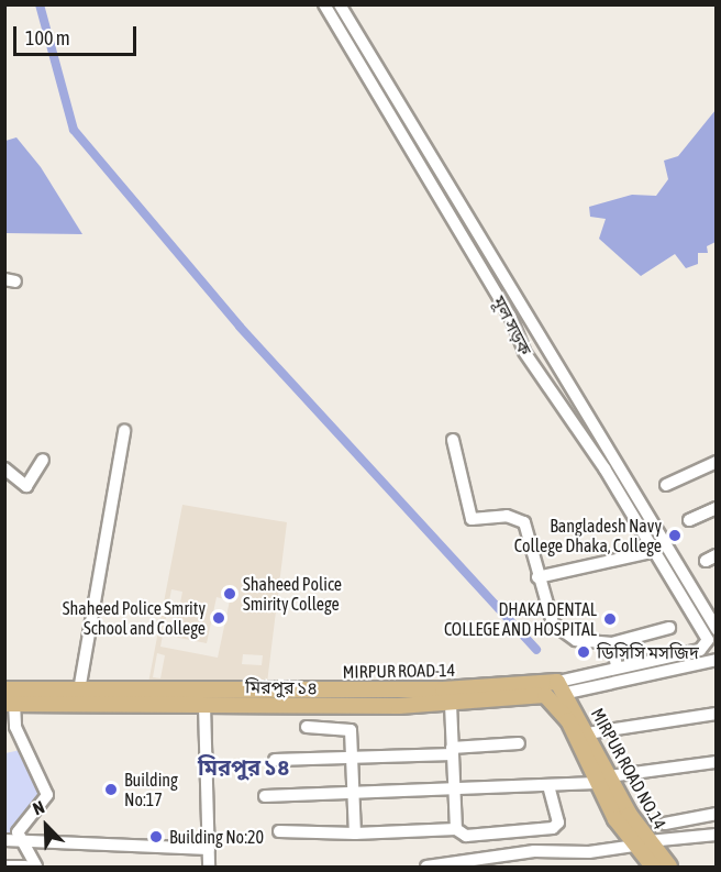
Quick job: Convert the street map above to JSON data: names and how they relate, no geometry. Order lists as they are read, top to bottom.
{
  "streets": {
    "main road": ["MIRPUR ROAD-14", "মিরপুর ১৪", "MIRPUR ROAD NO.14"],
    "street": ["মূল সড়ক"]
  },
  "crossings": [
    ["মূল সড়ক", "MIRPUR ROAD-14"],
    ["MIRPUR ROAD-14", "মিরপুর ১৪"],
    ["MIRPUR ROAD-14", "MIRPUR ROAD NO.14"],
    ["মিরপুর ১৪", "MIRPUR ROAD NO.14"]
  ],
  "districts": ["মিরপুর ১৪"],
  "places": [
    "Bangladesh Navy College Dhaka, College",
    "Shaheed Police Smirity College",
    "Shaheed Police Smrity School and College",
    "DHAKA DENTAL COLLEGE AND HOSPITAL",
    "ডিসিসি মসজিদ",
    "Building No:17",
    "Building No:20"
  ],
  "scale_bar": "100 m",
  "north": "top left"
}
